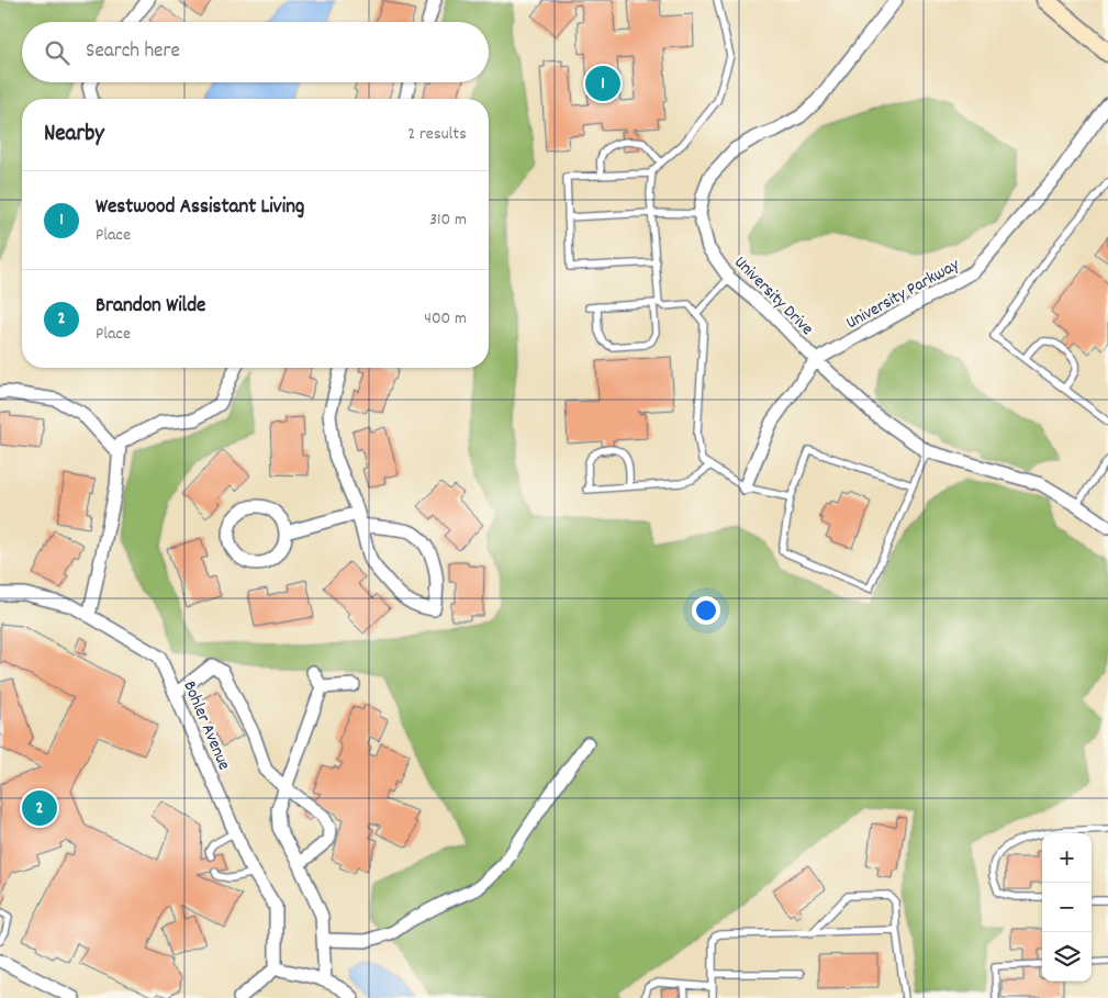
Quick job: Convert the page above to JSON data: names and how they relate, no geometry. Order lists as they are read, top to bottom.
{
  "streets": {
    "street": ["University Parkway", "University Drive", "Bohler Avenue"]
  },
  "crossings": [
    ["University Parkway", "University Drive"]
  ],
  "page": {
    "search": "Search here",
    "pins": ["1", "2"],
    "heading": ["Nearby", "2 results"],
    "list": [
      {
        "mark": "1",
        "name": "Westwood Assistant Living",
        "note": "Place",
        "value": "310 m"
      },
      {
        "mark": "2",
        "name": "Brandon Wilde",
        "note": "Place",
        "value": "400 m"
      }
    ],
    "map_buttons": ["+", "−"]
  }
}
